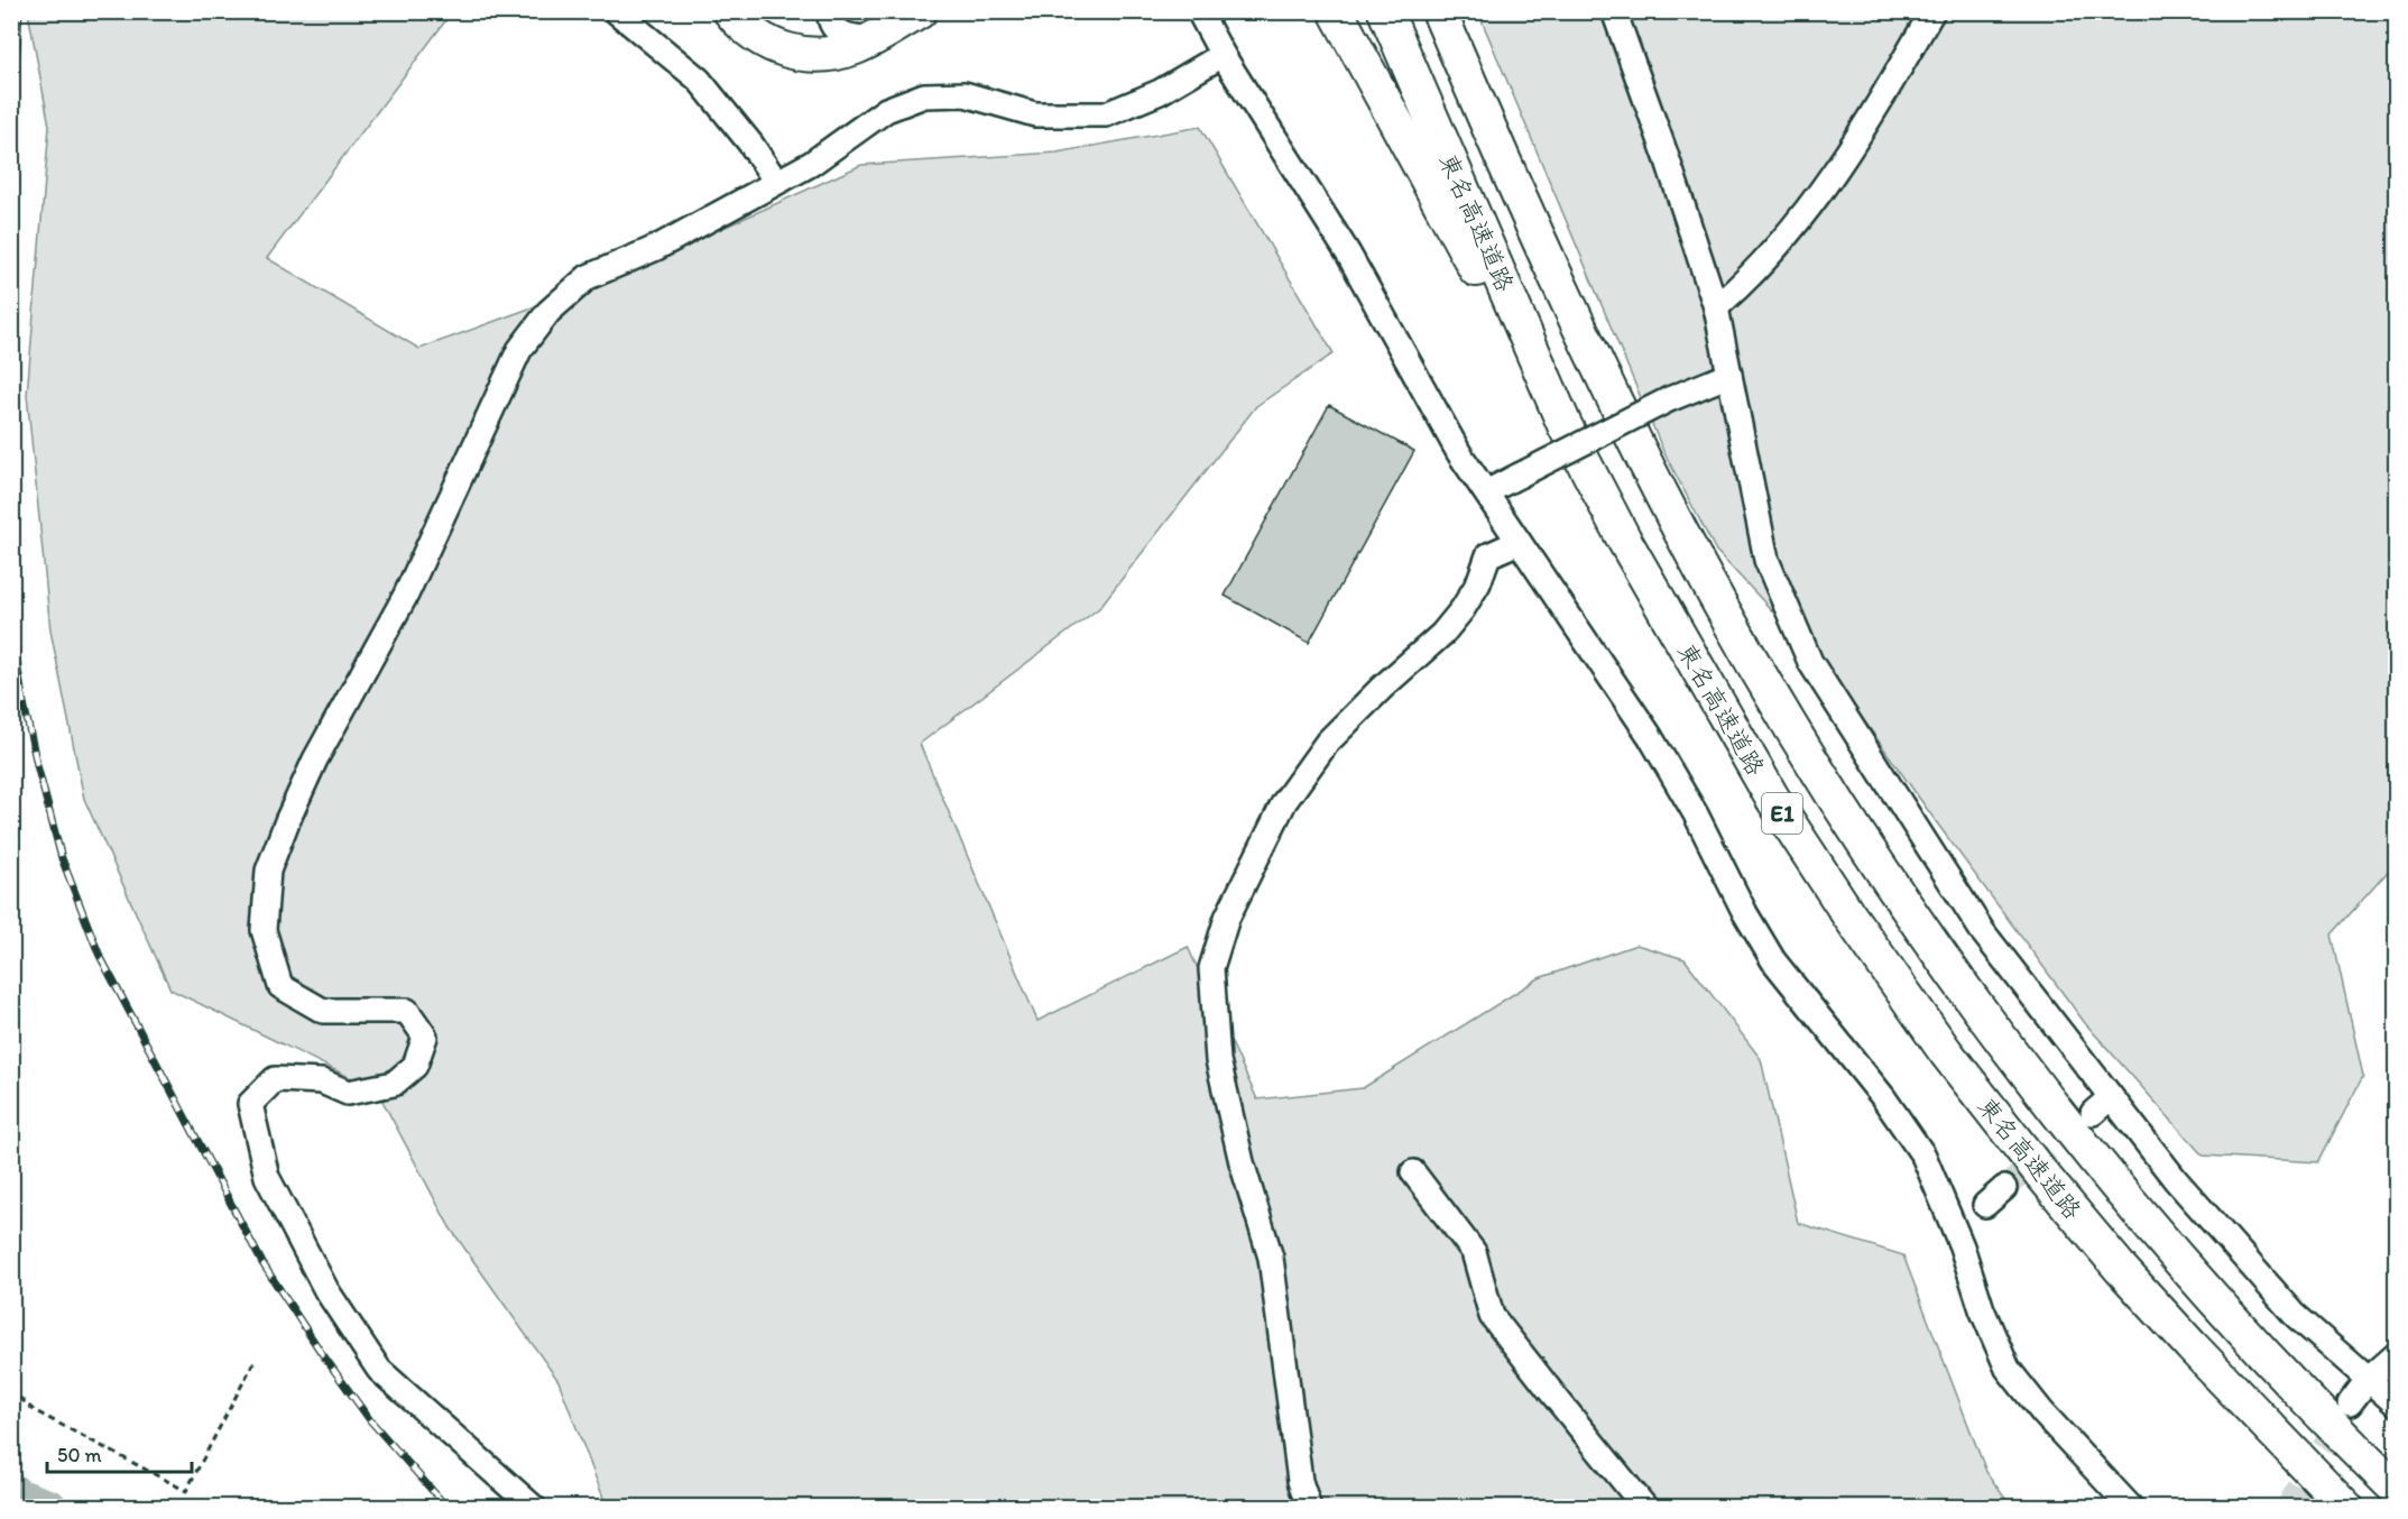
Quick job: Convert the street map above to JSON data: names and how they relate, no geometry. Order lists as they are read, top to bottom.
{
  "streets": {
    "highway": ["東名高速道路", "E1"]
  },
  "scale_bar": "50 m"
}
